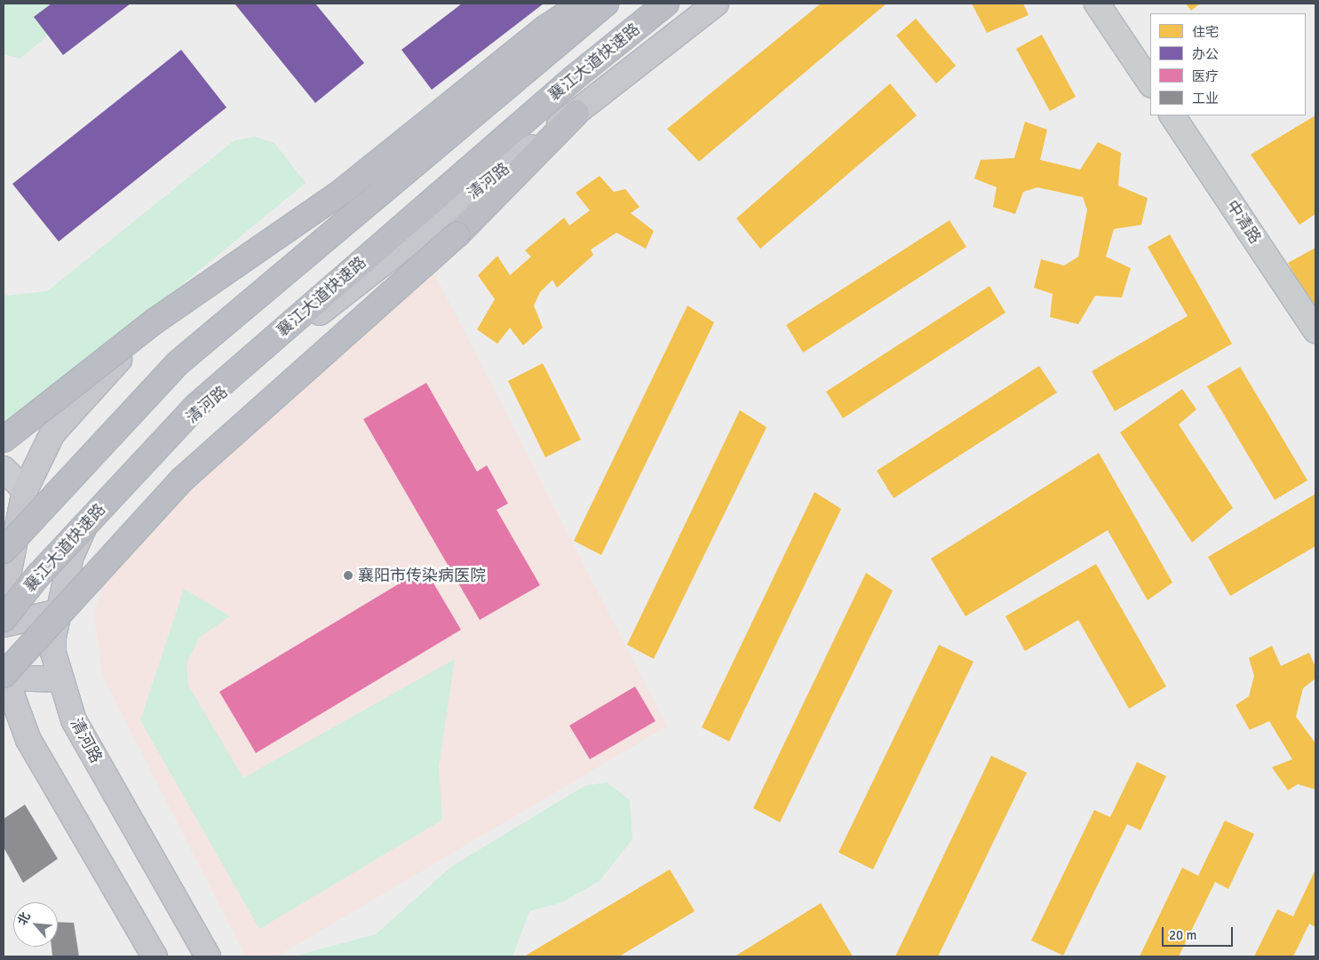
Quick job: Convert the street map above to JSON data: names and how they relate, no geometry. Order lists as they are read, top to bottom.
{
  "streets": {
    "highway": ["襄江大道快速路"],
    "main road": ["清河路"],
    "street": ["中清路"]
  },
  "places": ["襄阳市传染病医院"],
  "legend": [
    "住宅",
    "办公",
    "医疗",
    "工业"
  ],
  "scale_bar": "20 m",
  "north": "top left"
}
